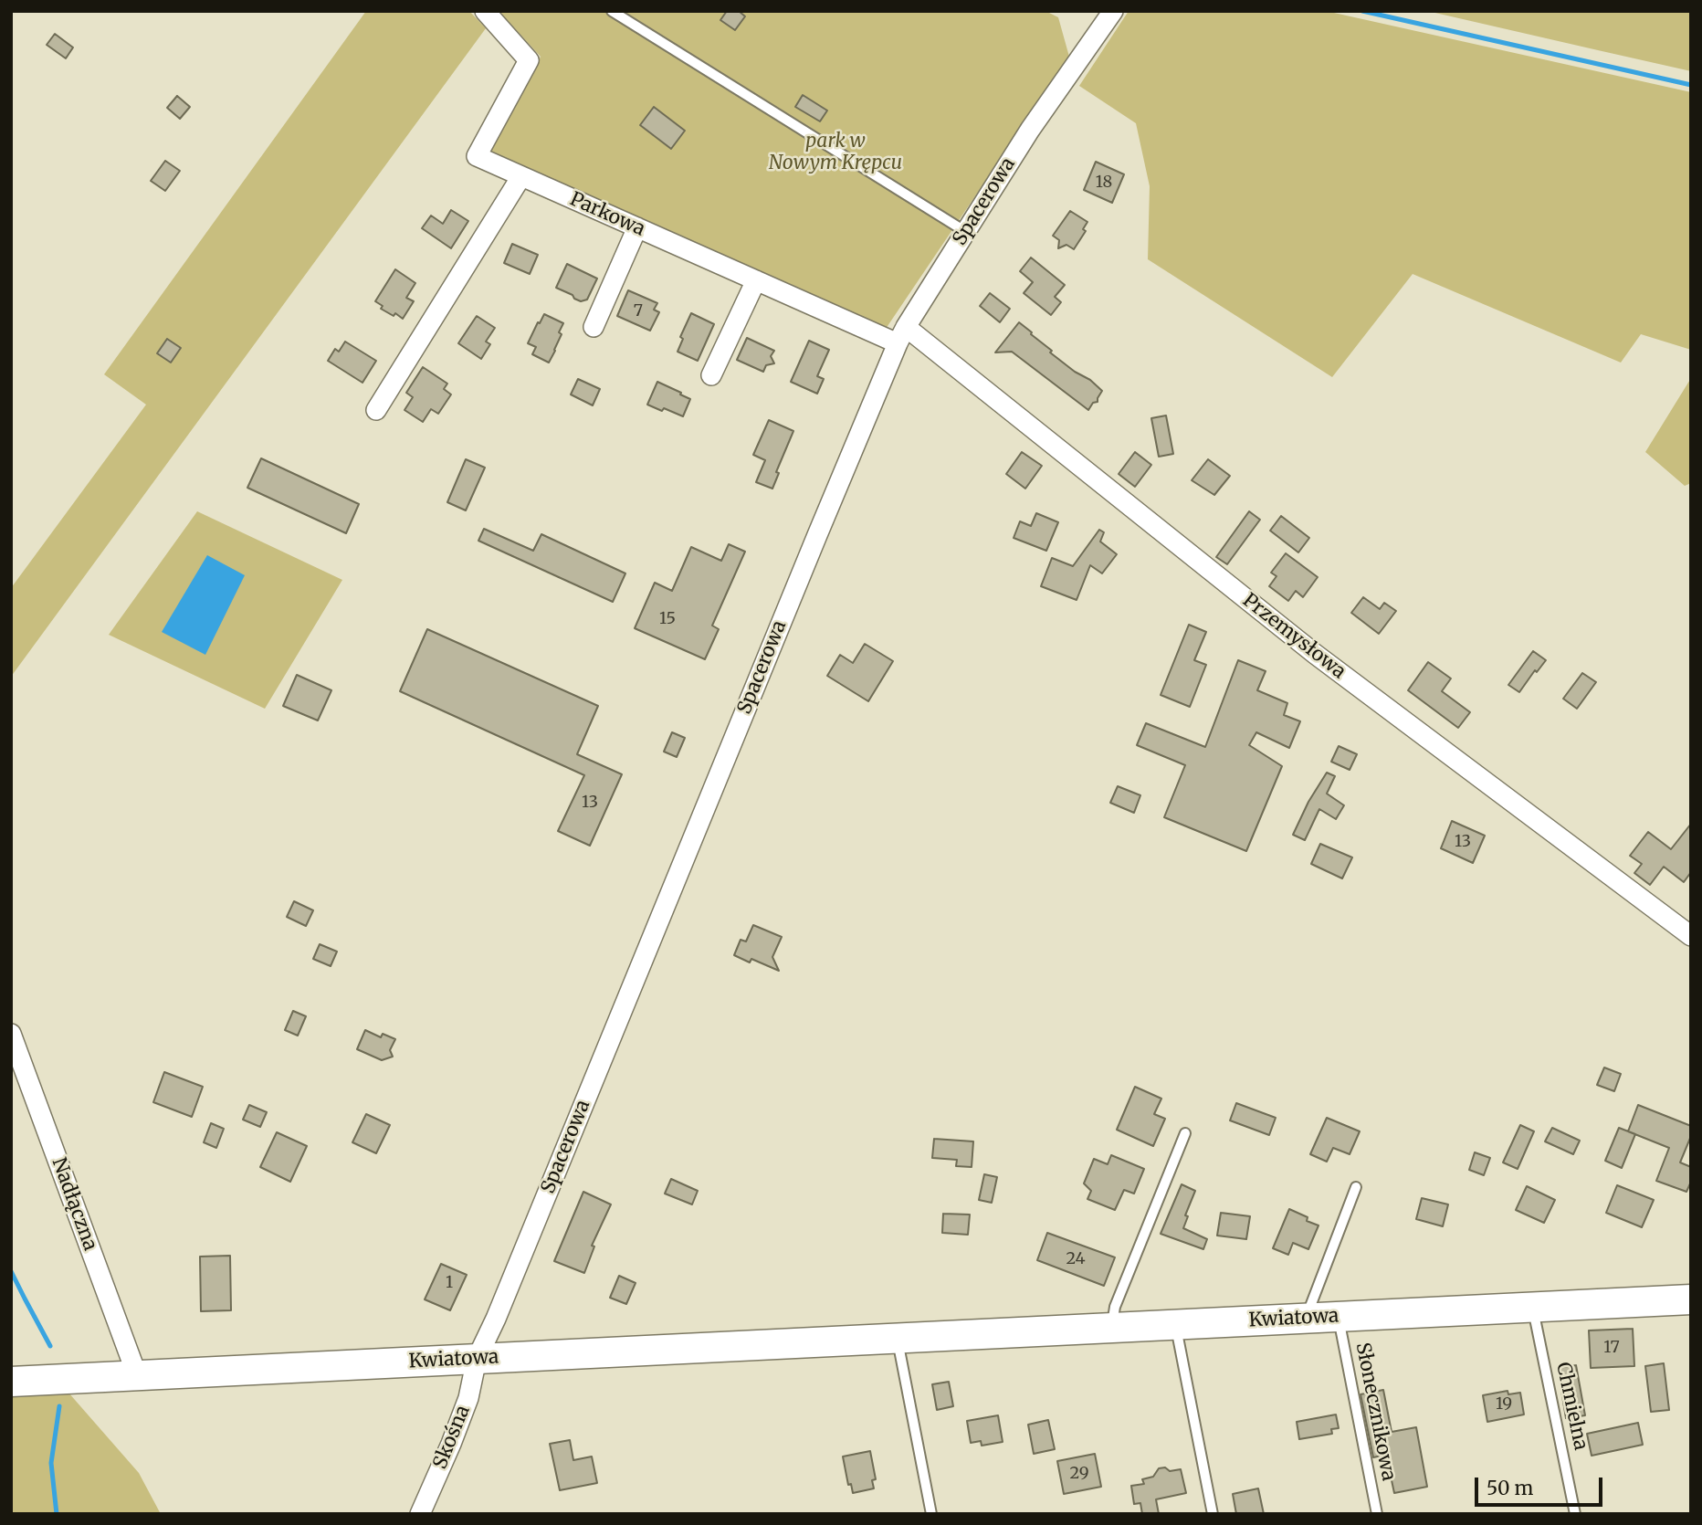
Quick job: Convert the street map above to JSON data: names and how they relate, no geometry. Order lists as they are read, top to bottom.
{
  "streets": {
    "street": [
      "Spacerowa",
      "Parkowa",
      "Przemysłowa",
      "Nadłączna",
      "Kwiatowa",
      "Skośna"
    ],
    "lane": ["Chmielna", "Słonecznikowa"]
  },
  "crossings": [
    ["Spacerowa", "Parkowa"],
    ["Spacerowa", "Przemysłowa"],
    ["Spacerowa", "Kwiatowa"],
    ["Spacerowa", "Skośna"],
    ["Parkowa", "Przemysłowa"],
    ["Nadłączna", "Kwiatowa"],
    ["Kwiatowa", "Chmielna"],
    ["Kwiatowa", "Słonecznikowa"],
    ["Kwiatowa", "Skośna"]
  ],
  "parks": ["park w Nowym Krępcu"],
  "house_numbers": [
    "18",
    "7",
    "15",
    "13",
    "13",
    "24",
    "1",
    "17",
    "19",
    "29"
  ],
  "scale_bar": "50 m"
}
